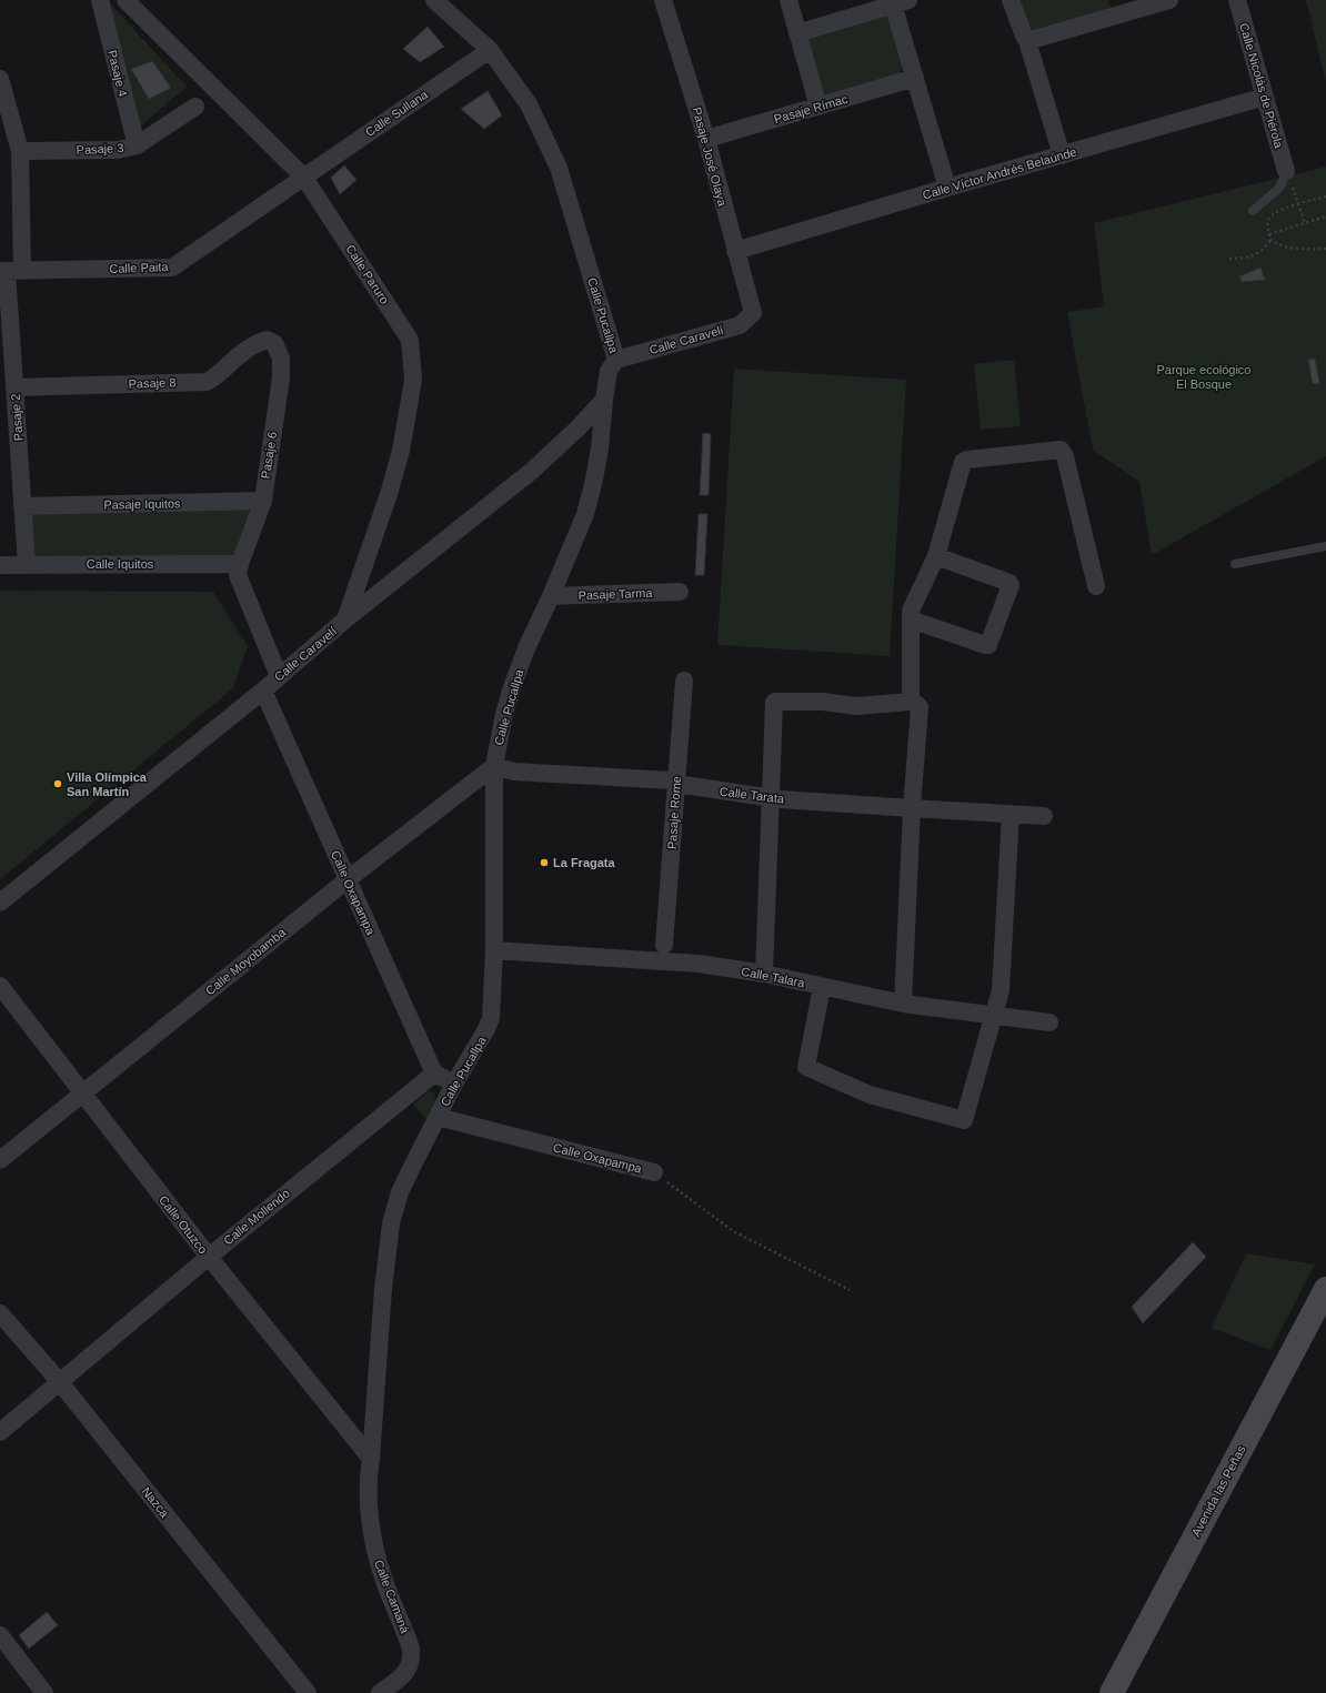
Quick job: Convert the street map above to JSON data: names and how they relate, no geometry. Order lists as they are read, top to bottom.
{
  "streets": {
    "street": [
      "Pasaje 4",
      "Calle Nicolás de Piérola",
      "Pasaje Rímac",
      "Calle Sullana",
      "Pasaje 3",
      "Pasaje José Olaya",
      "Calle Víctor Andrés Belaúnde",
      "Calle Paita",
      "Calle Paruro",
      "Calle Pucallpa",
      "Calle Caravelí",
      "Pasaje 8",
      "Pasaje 2",
      "Pasaje 6",
      "Pasaje Iquitos",
      "Calle Iquitos",
      "Pasaje Tarma",
      "Calle Tarata",
      "Pasaje Rome",
      "Calle Oxapampa",
      "Calle Moyobamba",
      "Calle Talara",
      "Calle Mollendo",
      "Calle Otuzco",
      "Avenida las Peñas",
      "Nazca",
      "Calle Camaná"
    ]
  },
  "crossings": [
    ["Pasaje 4", "Pasaje 3"],
    ["Calle Nicolás de Piérola", "Calle Víctor Andrés Belaúnde"],
    ["Pasaje Rímac", "Pasaje José Olaya"],
    ["Calle Sullana", "Calle Paita"],
    ["Calle Sullana", "Calle Paruro"],
    ["Calle Sullana", "Calle Pucallpa"],
    ["Pasaje 3", "Pasaje 2"],
    ["Pasaje José Olaya", "Calle Víctor Andrés Belaúnde"],
    ["Pasaje José Olaya", "Calle Caravelí"],
    ["Calle Paita", "Calle Paruro"],
    ["Calle Paita", "Pasaje 2"],
    ["Calle Paruro", "Calle Caravelí"],
    ["Calle Pucallpa", "Calle Caravelí"],
    ["Calle Pucallpa", "Pasaje Tarma"],
    ["Calle Pucallpa", "Calle Tarata"],
    ["Calle Pucallpa", "Calle Oxapampa"],
    ["Calle Pucallpa", "Calle Moyobamba"],
    ["Calle Pucallpa", "Calle Talara"],
    ["Calle Pucallpa", "Calle Otuzco"],
    ["Calle Pucallpa", "Calle Camaná"],
    ["Calle Caravelí", "Calle Oxapampa"],
    ["Pasaje 8", "Pasaje 2"],
    ["Pasaje 8", "Pasaje 6"],
    ["Pasaje 2", "Pasaje Iquitos"],
    ["Pasaje 2", "Calle Iquitos"],
    ["Pasaje 6", "Pasaje Iquitos"],
    ["Pasaje 6", "Calle Iquitos"],
    ["Calle Tarata", "Pasaje Rome"],
    ["Calle Tarata", "Calle Moyobamba"],
    ["Calle Oxapampa", "Calle Moyobamba"],
    ["Calle Oxapampa", "Calle Mollendo"],
    ["Calle Moyobamba", "Calle Otuzco"],
    ["Calle Mollendo", "Calle Otuzco"],
    ["Calle Mollendo", "Nazca"],
    ["Calle Otuzco", "Calle Camaná"]
  ],
  "parks": ["Parque ecológico El Bosque"],
  "places": ["Villa Olímpica San Martín", "La Fragata"]
}
